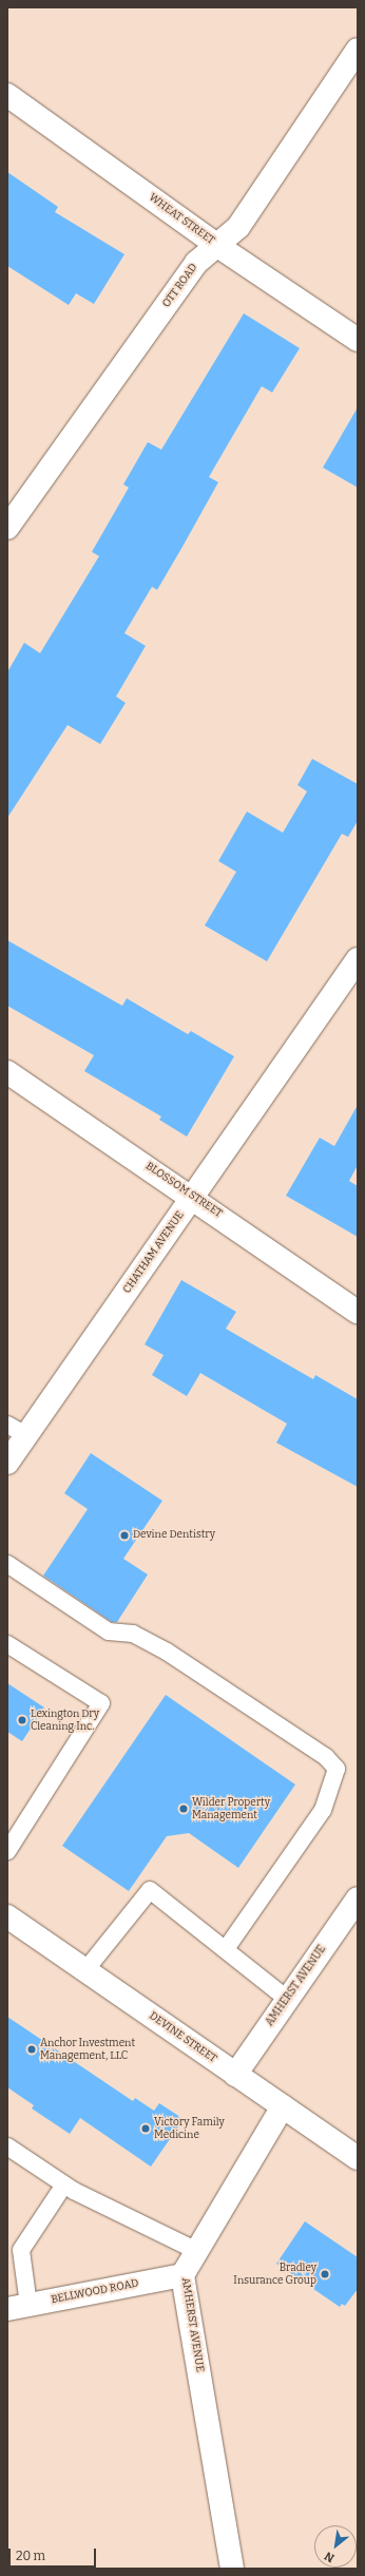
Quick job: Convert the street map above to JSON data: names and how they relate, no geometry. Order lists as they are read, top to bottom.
{
  "streets": {
    "street": [
      "WHEAT STREET",
      "OTT ROAD",
      "BLOSSOM STREET",
      "CHATHAM AVENUE",
      "AMHERST AVENUE",
      "DEVINE STREET",
      "BELLWOOD ROAD"
    ]
  },
  "crossings": [
    ["WHEAT STREET", "OTT ROAD"],
    ["BLOSSOM STREET", "CHATHAM AVENUE"],
    ["AMHERST AVENUE", "DEVINE STREET"],
    ["AMHERST AVENUE", "BELLWOOD ROAD"]
  ],
  "places": [
    "Devine Dentistry",
    "Lexington Dry Cleaning Inc.",
    "Wilder Property Management",
    "Anchor Investment Management, LLC",
    "Victory Family Medicine",
    "Bradley Insurance Group"
  ],
  "scale_bar": "20 m",
  "north": "bottom left"
}
